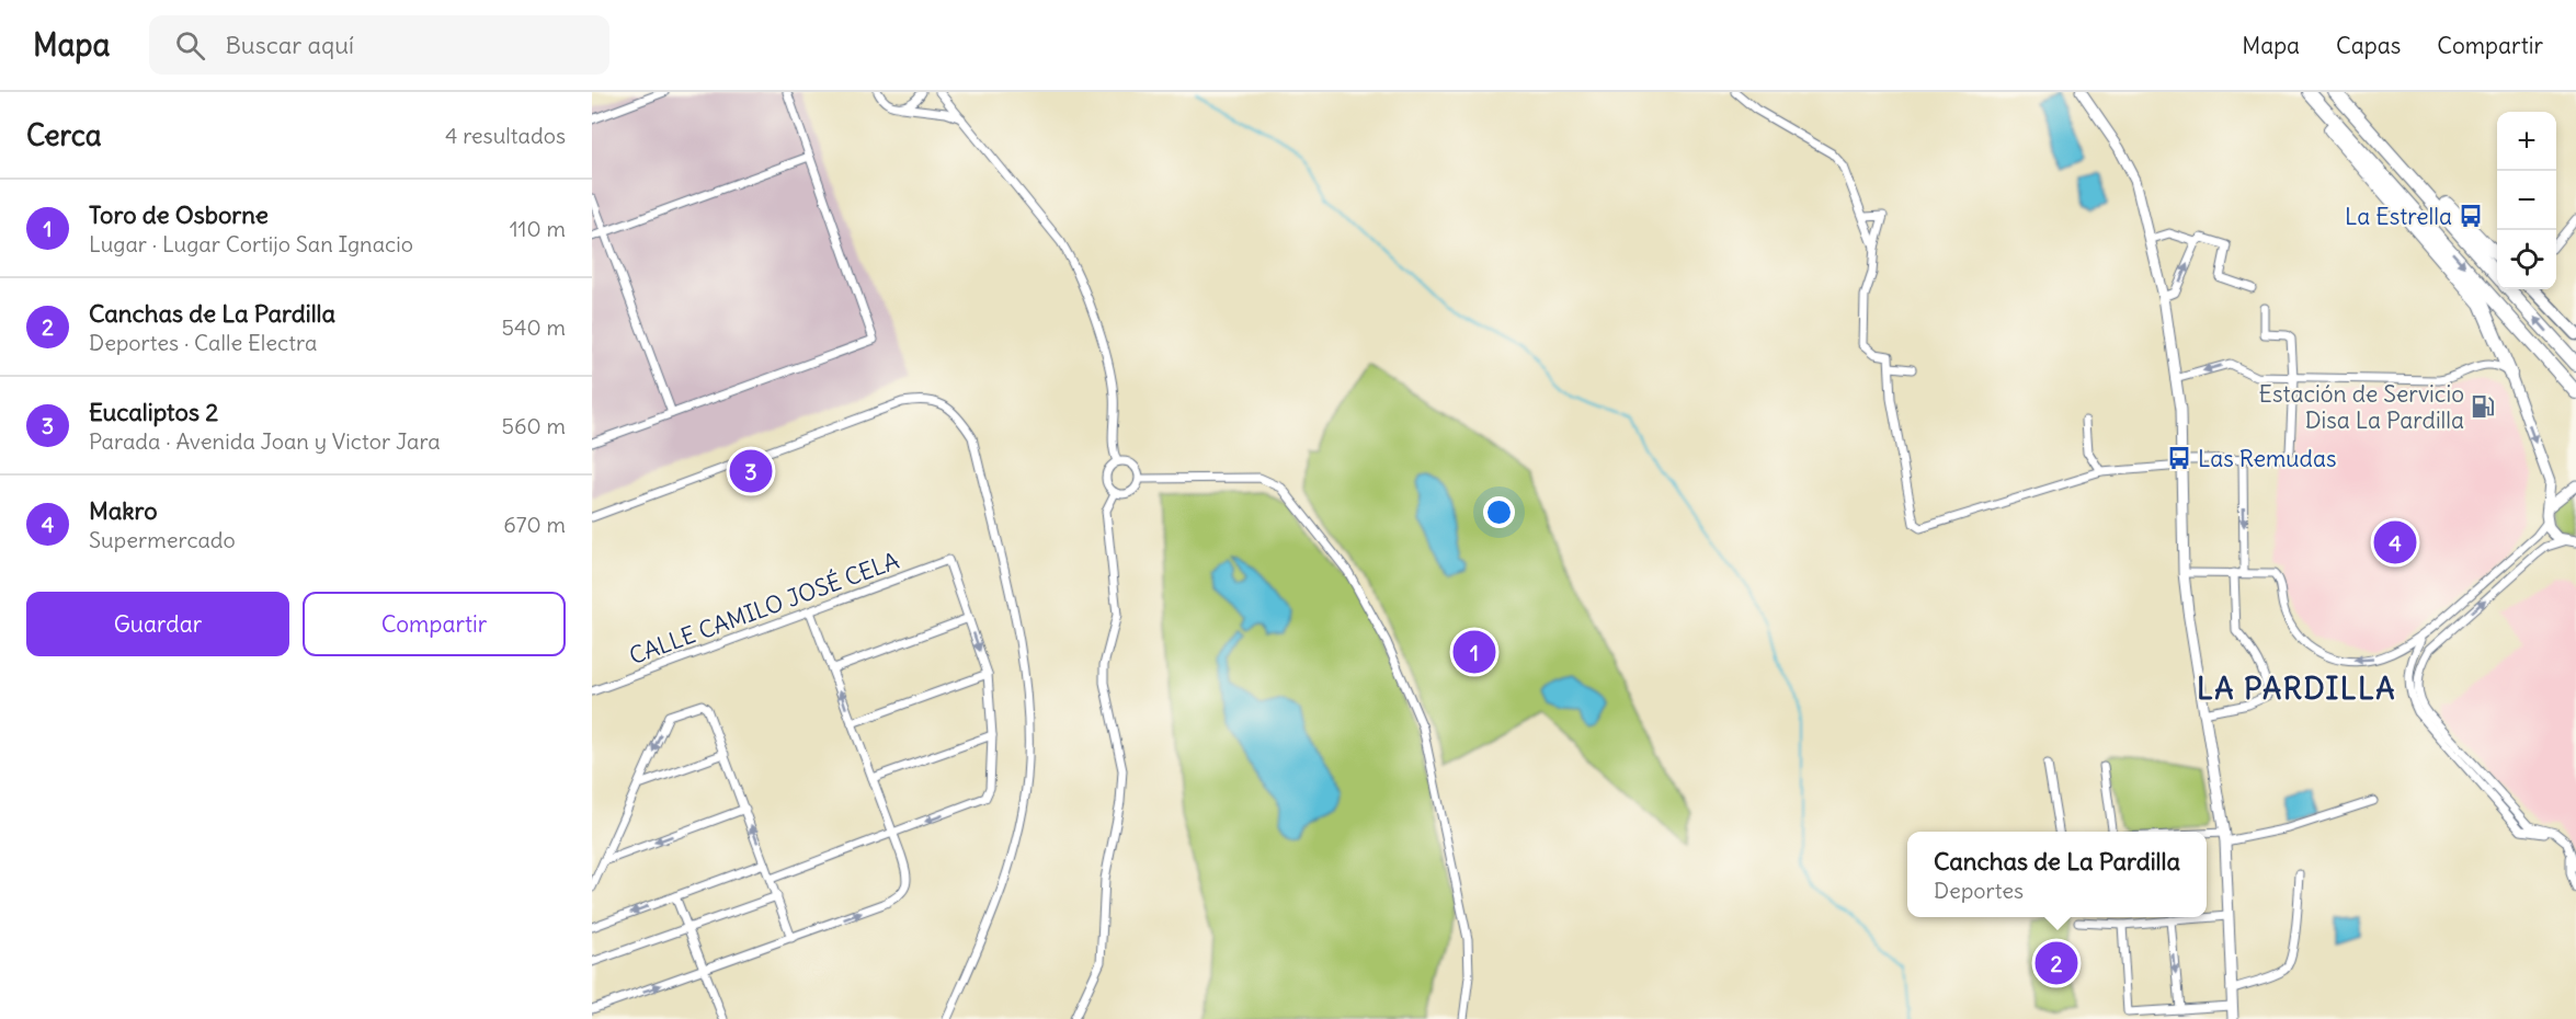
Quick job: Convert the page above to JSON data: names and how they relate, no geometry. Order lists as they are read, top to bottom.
{
  "streets": {
    "street": ["CALLE CAMILO JOSÉ CELA"]
  },
  "districts": ["LA PARDILLA"],
  "places": {
    "bus stop": ["La Estrella", "Las Remudas"],
    "fuel station": ["Estación de Servicio Disa La Pardilla"]
  },
  "page": {
    "header": "Mapa",
    "search": "Buscar aquí",
    "nav": ["Mapa", "Capas", "Compartir"],
    "heading": ["Cerca", "4 resultados"],
    "map_buttons": ["+", "−"],
    "list": [
      {
        "mark": "1",
        "name": "Toro de Osborne",
        "note": "Lugar · Lugar Cortijo San Ignacio",
        "value": "110 m"
      },
      {
        "mark": "2",
        "name": "Canchas de La Pardilla",
        "note": "Deportes · Calle Electra",
        "value": "540 m"
      },
      {
        "mark": "3",
        "name": "Eucaliptos 2",
        "note": "Parada · Avenida Joan y Victor Jara",
        "value": "560 m"
      },
      {
        "mark": "4",
        "name": "Makro",
        "note": "Supermercado",
        "value": "670 m"
      }
    ],
    "pins": [
      "3",
      "4",
      "1",
      "2"
    ],
    "buttons": ["Guardar", "Compartir"],
    "popup": ["Canchas de La Pardilla", "Deportes"]
  }
}
